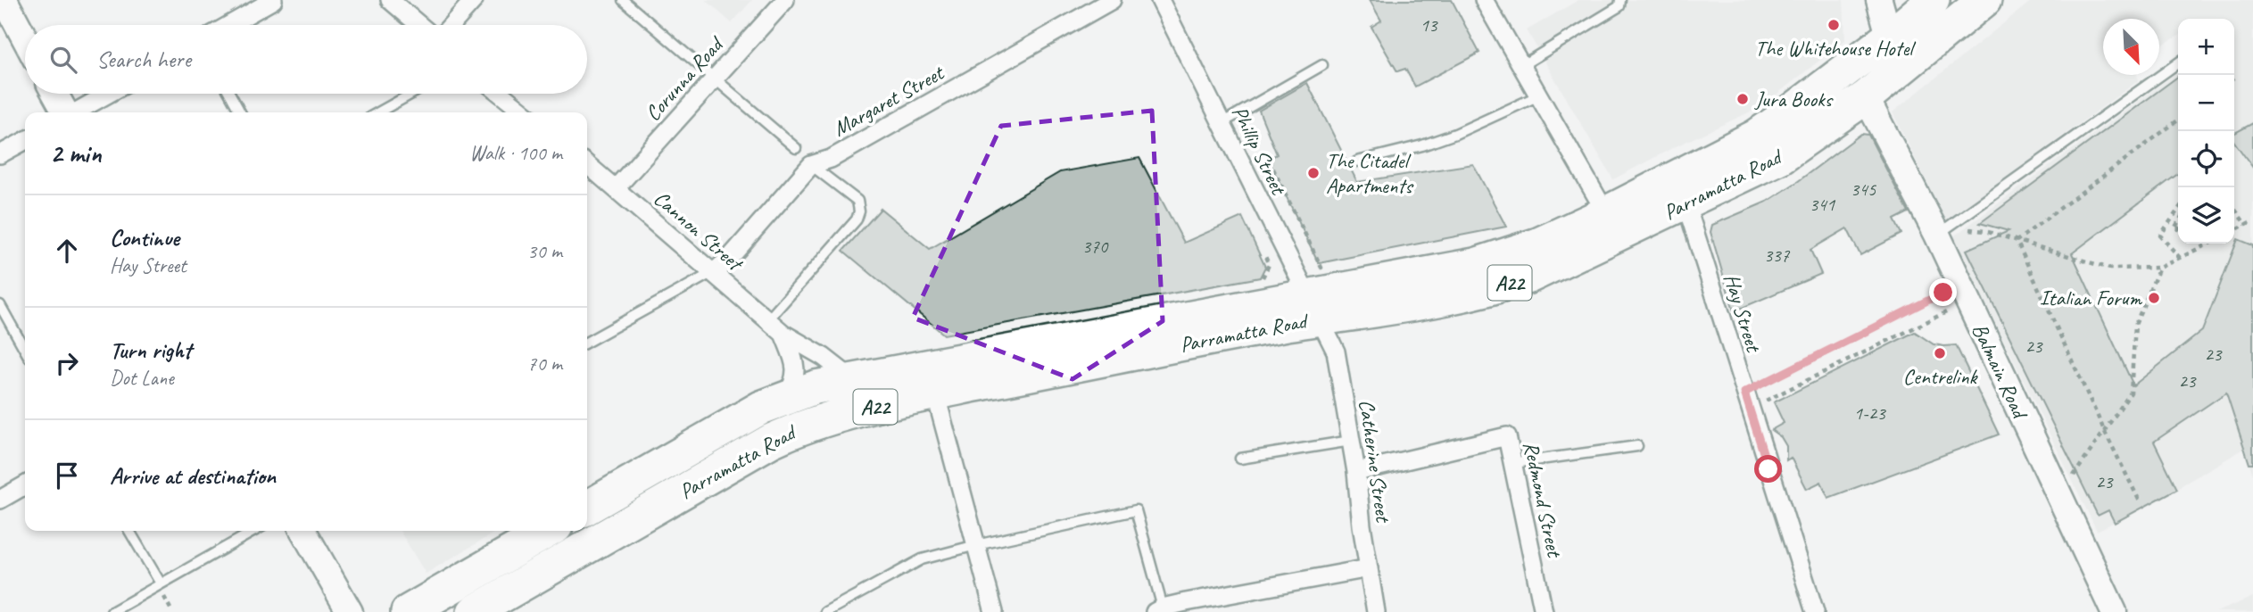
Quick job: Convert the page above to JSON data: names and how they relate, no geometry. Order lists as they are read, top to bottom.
{
  "streets": {
    "highway": ["Parramatta Road", "A22"],
    "main road": ["Balmain Road"],
    "street": [
      "Corunna Road",
      "Margaret Street",
      "Phillip Street",
      "Cannon Street",
      "Hay Street",
      "Catherine Street",
      "Redmond Street"
    ]
  },
  "crossings": [
    ["Corunna Road", "Cannon Street"],
    ["Margaret Street", "Cannon Street"],
    ["Phillip Street", "Parramatta Road"],
    ["Phillip Street", "Catherine Street"],
    ["Parramatta Road", "Cannon Street"],
    ["Parramatta Road", "Hay Street"],
    ["Parramatta Road", "Balmain Road"],
    ["Parramatta Road", "Catherine Street"],
    ["Catherine Street", "Redmond Street"]
  ],
  "places": [
    "The Whitehouse Hotel",
    "Jura Books",
    "The Citadel Apartments",
    "Italian Forum",
    "Centrelink"
  ],
  "house_numbers": [
    "13",
    "345",
    "341",
    "370",
    "337",
    "23",
    "23",
    "23",
    "1-23",
    "23"
  ],
  "north": "bottom right",
  "page": {
    "map_buttons": ["+", "−"],
    "search": "Search here",
    "heading": ["2 min", "Walk · 100 m"],
    "list": [
      ["Continue", "Hay Street", "30 m"],
      ["Turn right", "Dot Lane", "70 m"],
      "Arrive at destination"
    ]
  }
}
